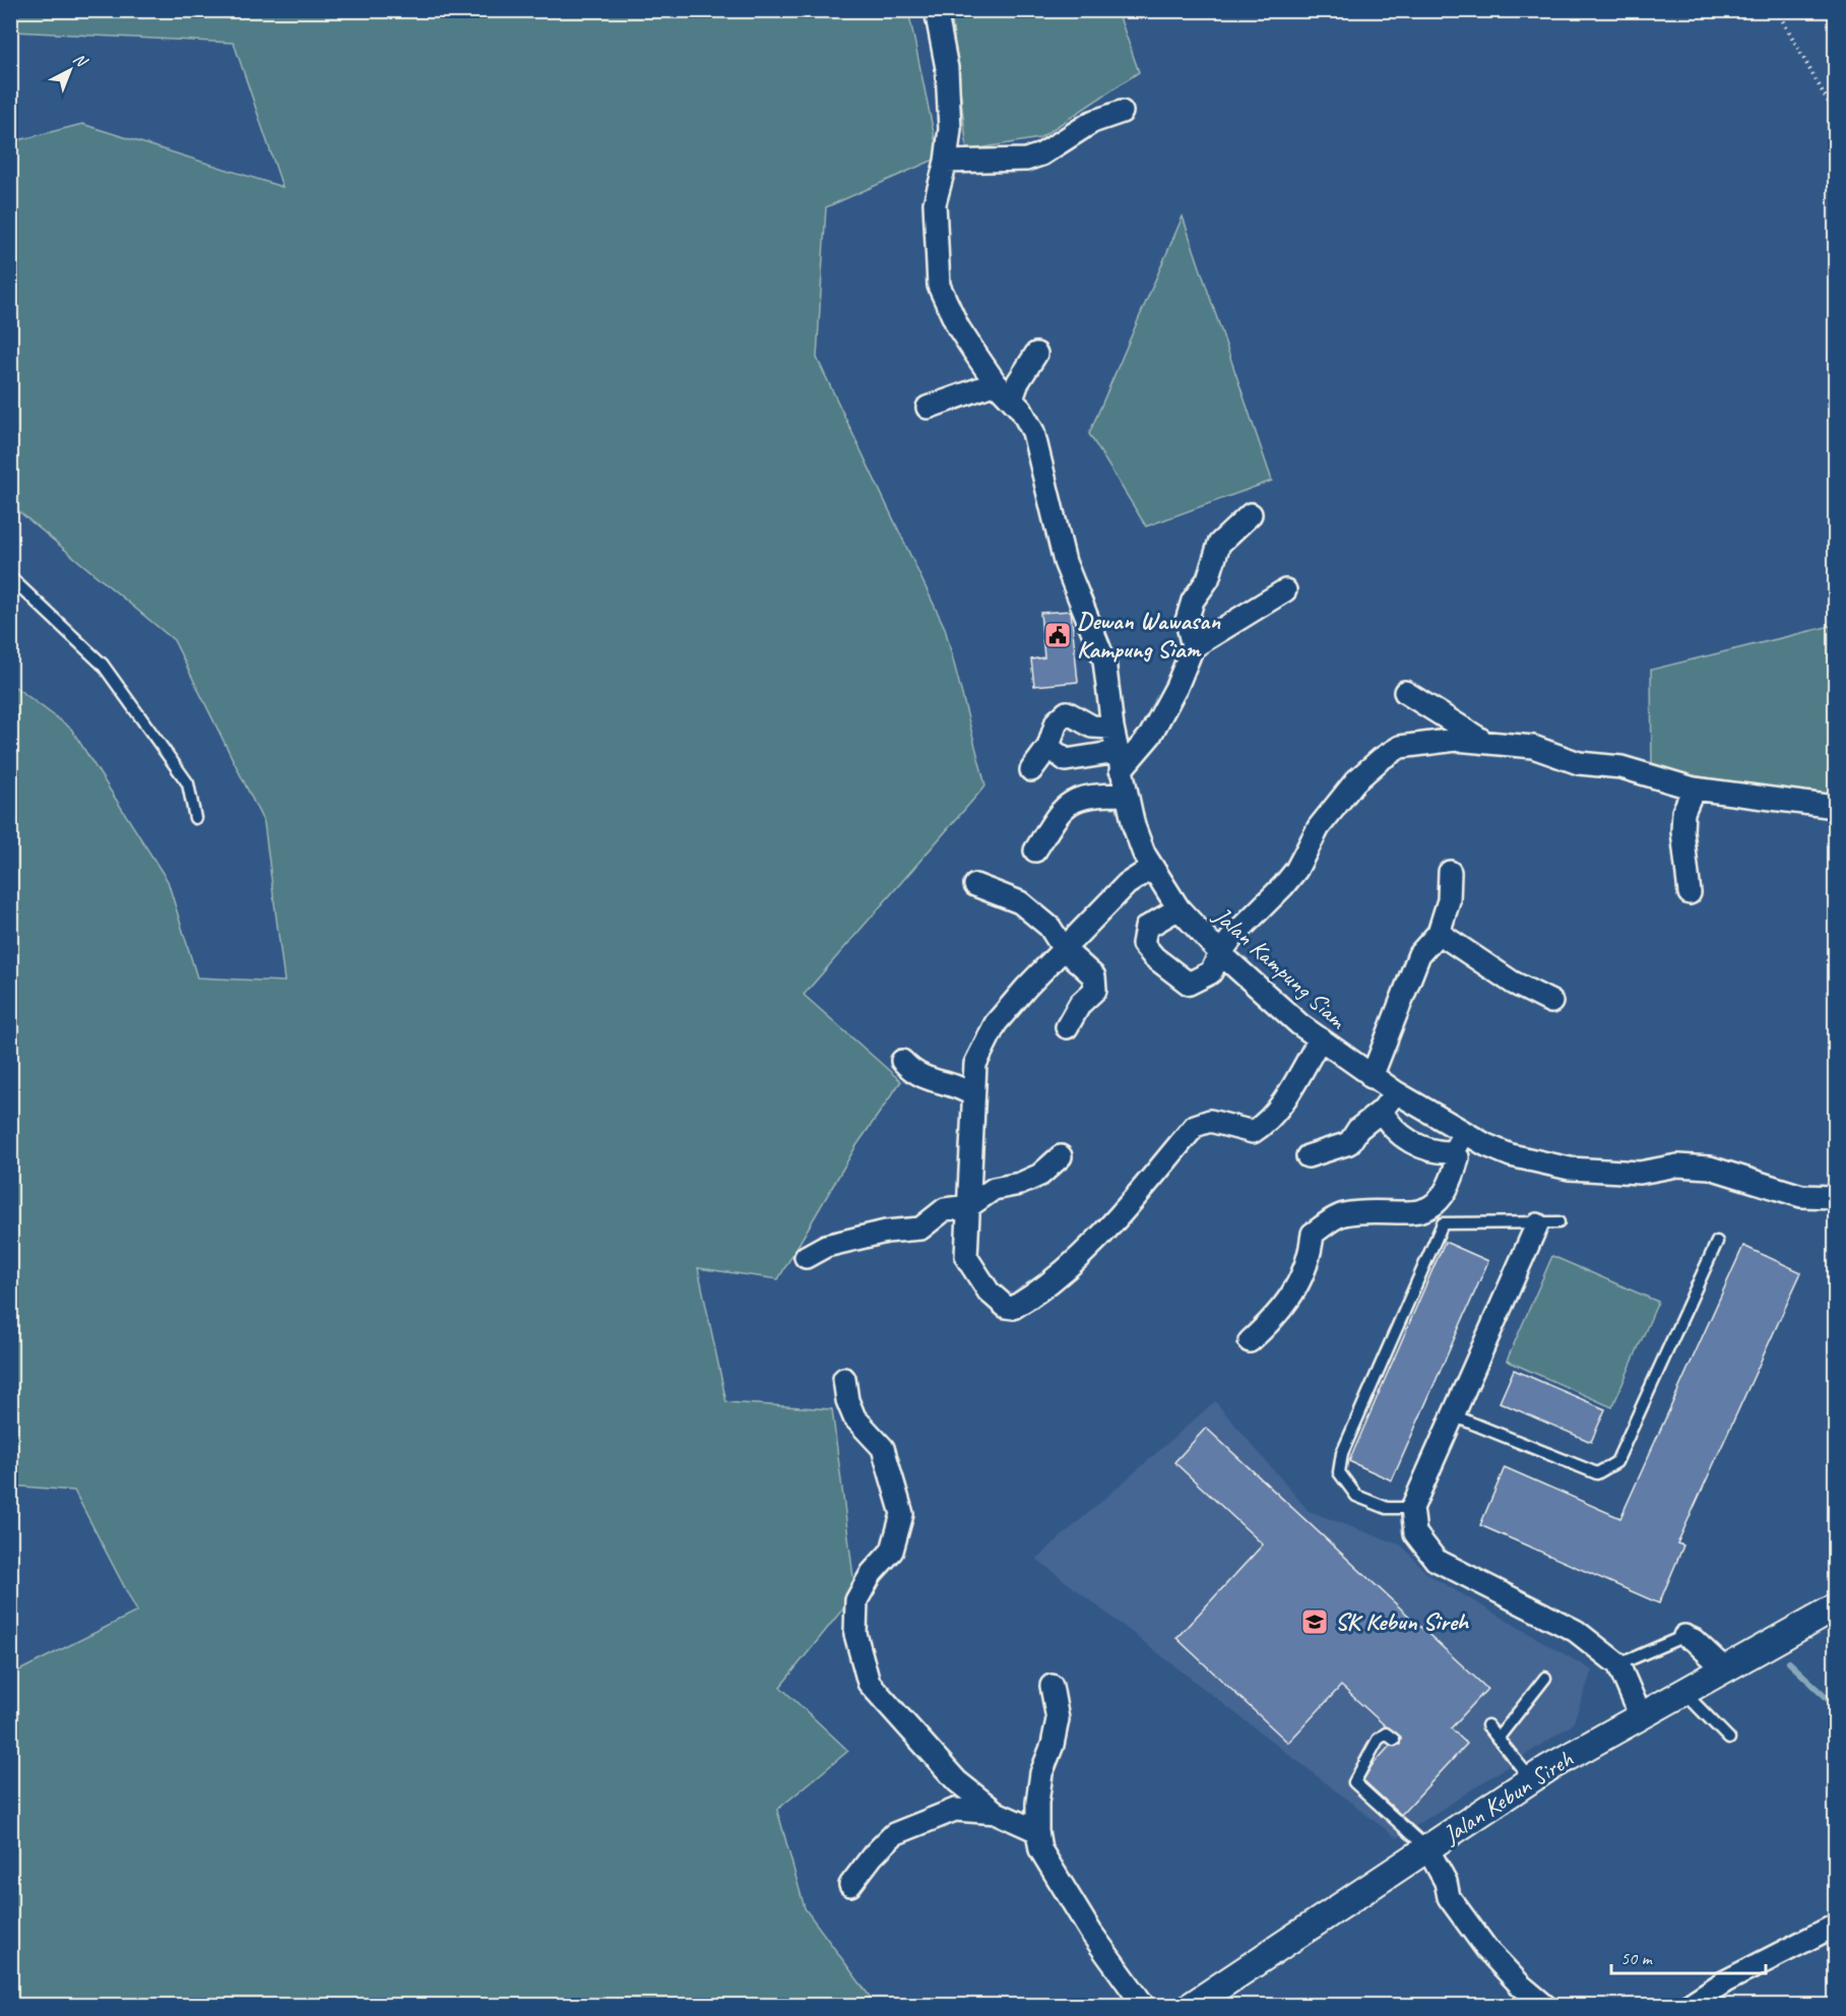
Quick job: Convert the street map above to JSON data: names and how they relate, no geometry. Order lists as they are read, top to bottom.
{
  "streets": {
    "street": ["Jalan Kampung Siam", "Jalan Kebun Sireh"]
  },
  "places": {
    "public building": ["Dewan Wawasan Kampung Siam"],
    "school or university": ["SK Kebun Sireh"]
  },
  "scale_bar": "50 m",
  "north": "top right"
}
